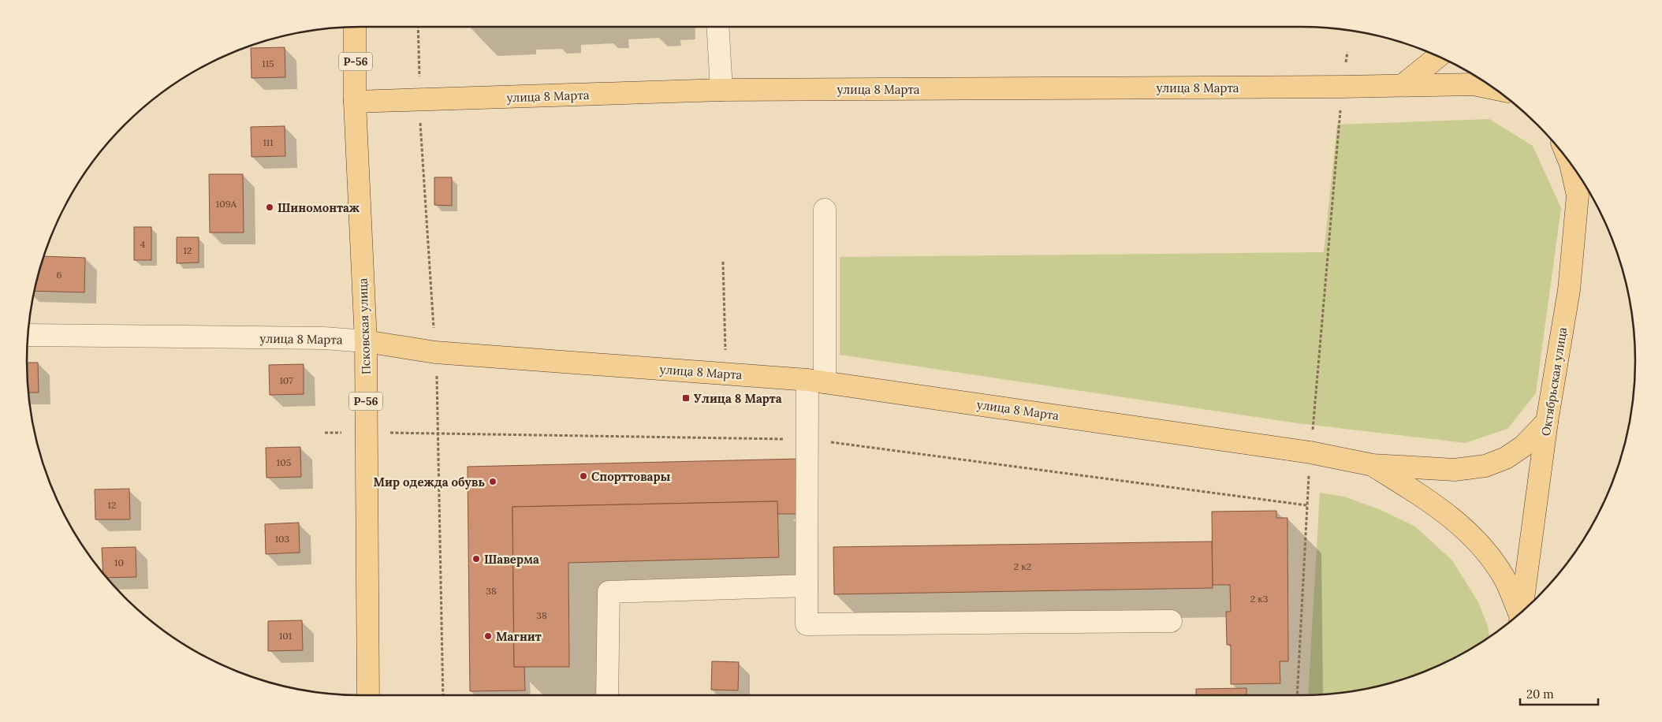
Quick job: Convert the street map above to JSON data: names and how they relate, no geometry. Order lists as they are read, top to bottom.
{
  "streets": {
    "main road": [
      "Р-56",
      "улица 8 Марта",
      "Псковская улица",
      "Октябрьская улица"
    ]
  },
  "crossings": [
    ["улица 8 Марта", "Псковская улица"]
  ],
  "places": {
    "other": [
      "Шиномонтаж",
      "Спорттовары",
      "Мир одежда обувь",
      "Шаверма",
      "Магнит"
    ],
    "transit": ["Улица 8 Марта"]
  },
  "house_numbers": [
    "115",
    "111",
    "109А",
    "4",
    "12",
    "6",
    "107",
    "105",
    "12",
    "103",
    "10",
    "2 к2",
    "38",
    "2 к3",
    "38",
    "101"
  ],
  "scale_bar": "20 m"
}
